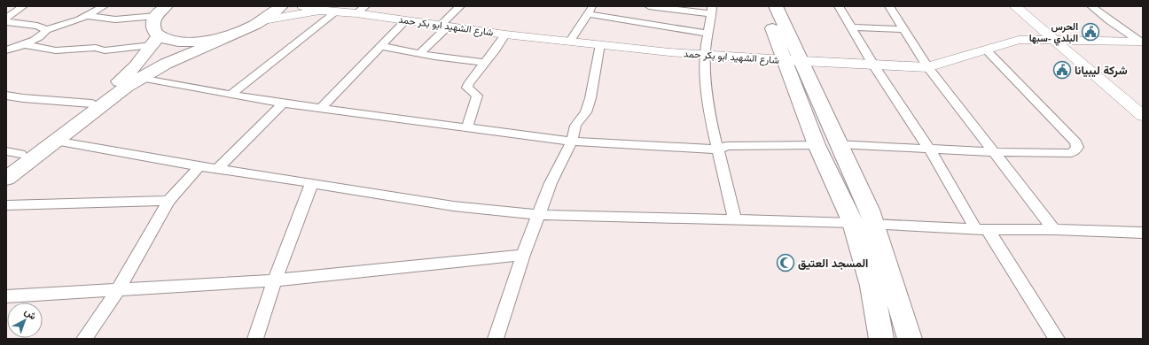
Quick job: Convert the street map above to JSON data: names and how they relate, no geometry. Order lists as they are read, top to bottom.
{
  "streets": {
    "street": ["شارع الشهيد ابو بكر حمد"]
  },
  "places": {
    "public building": ["الحرس البلدي -سبها", "شركة ليبيانا"],
    "mosque": ["المسجد العتيق"]
  },
  "north": "top right"
}
